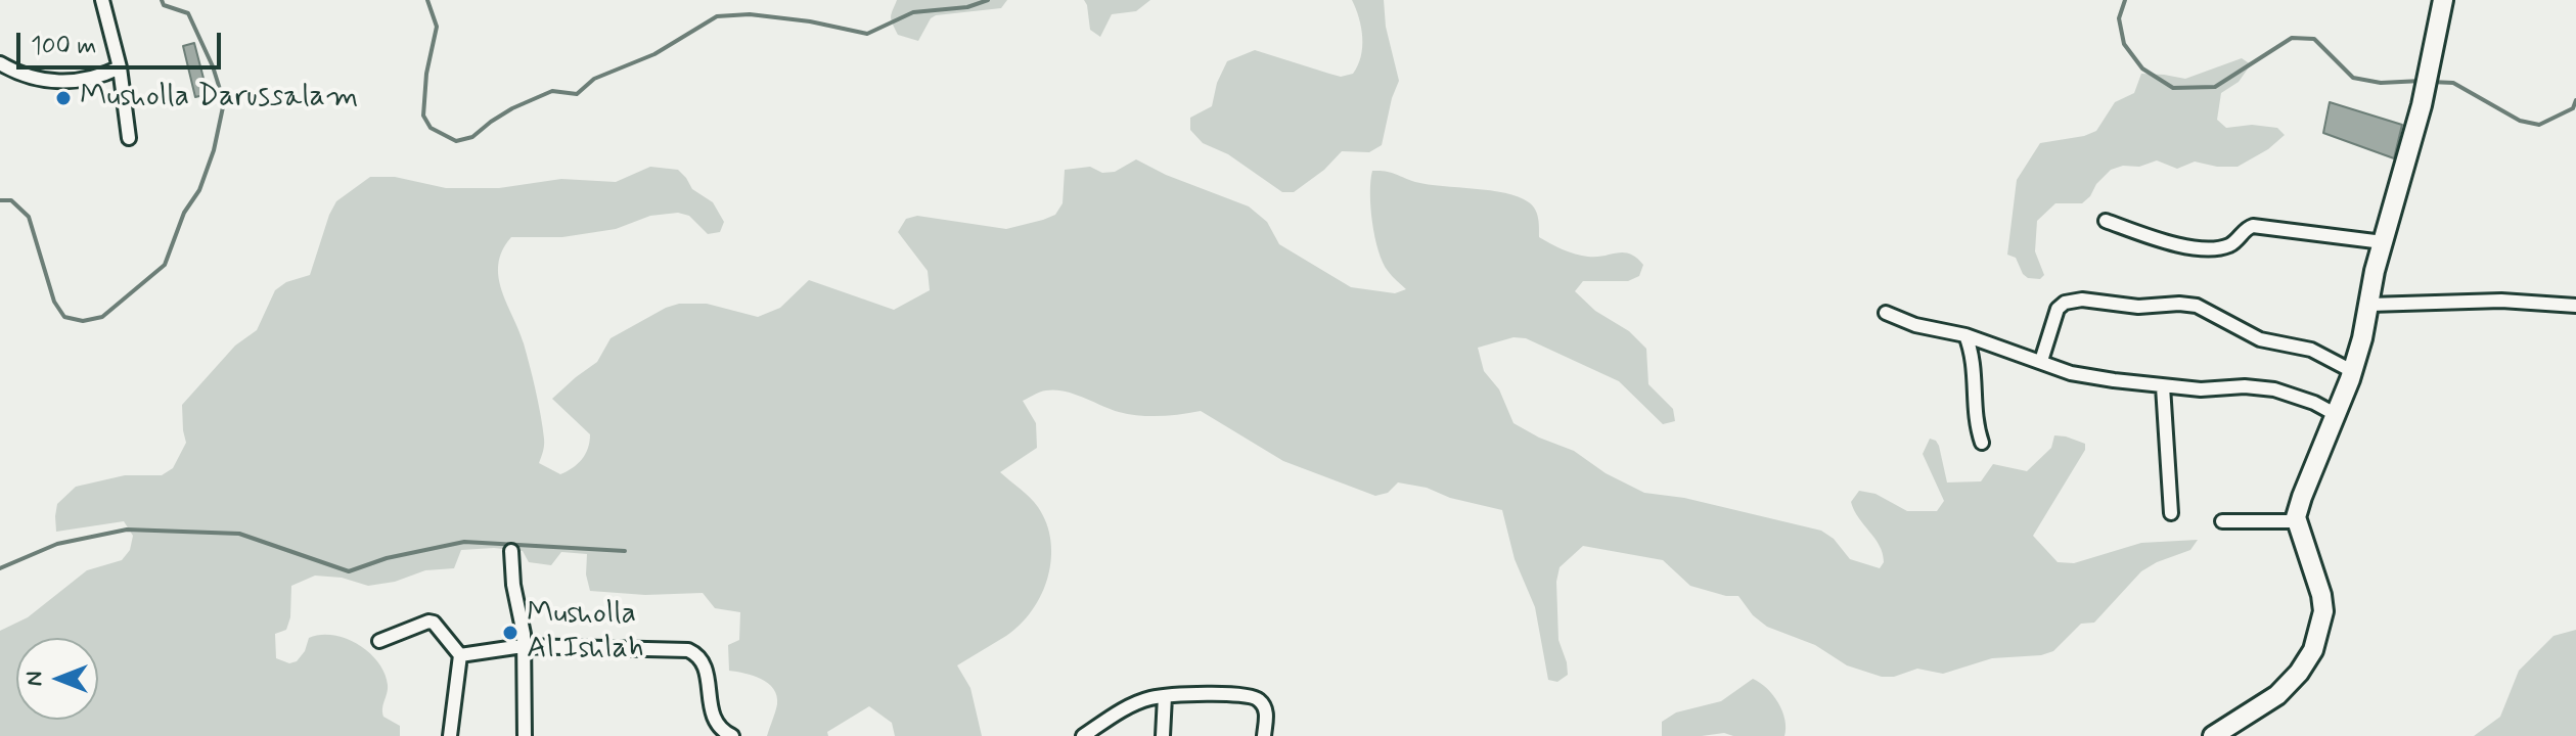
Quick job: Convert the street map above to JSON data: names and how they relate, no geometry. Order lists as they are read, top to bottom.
{
  "places": ["Musholla Darussalam", "Musholla Al Ishlah"],
  "scale_bar": "100 m",
  "north": "left"
}
